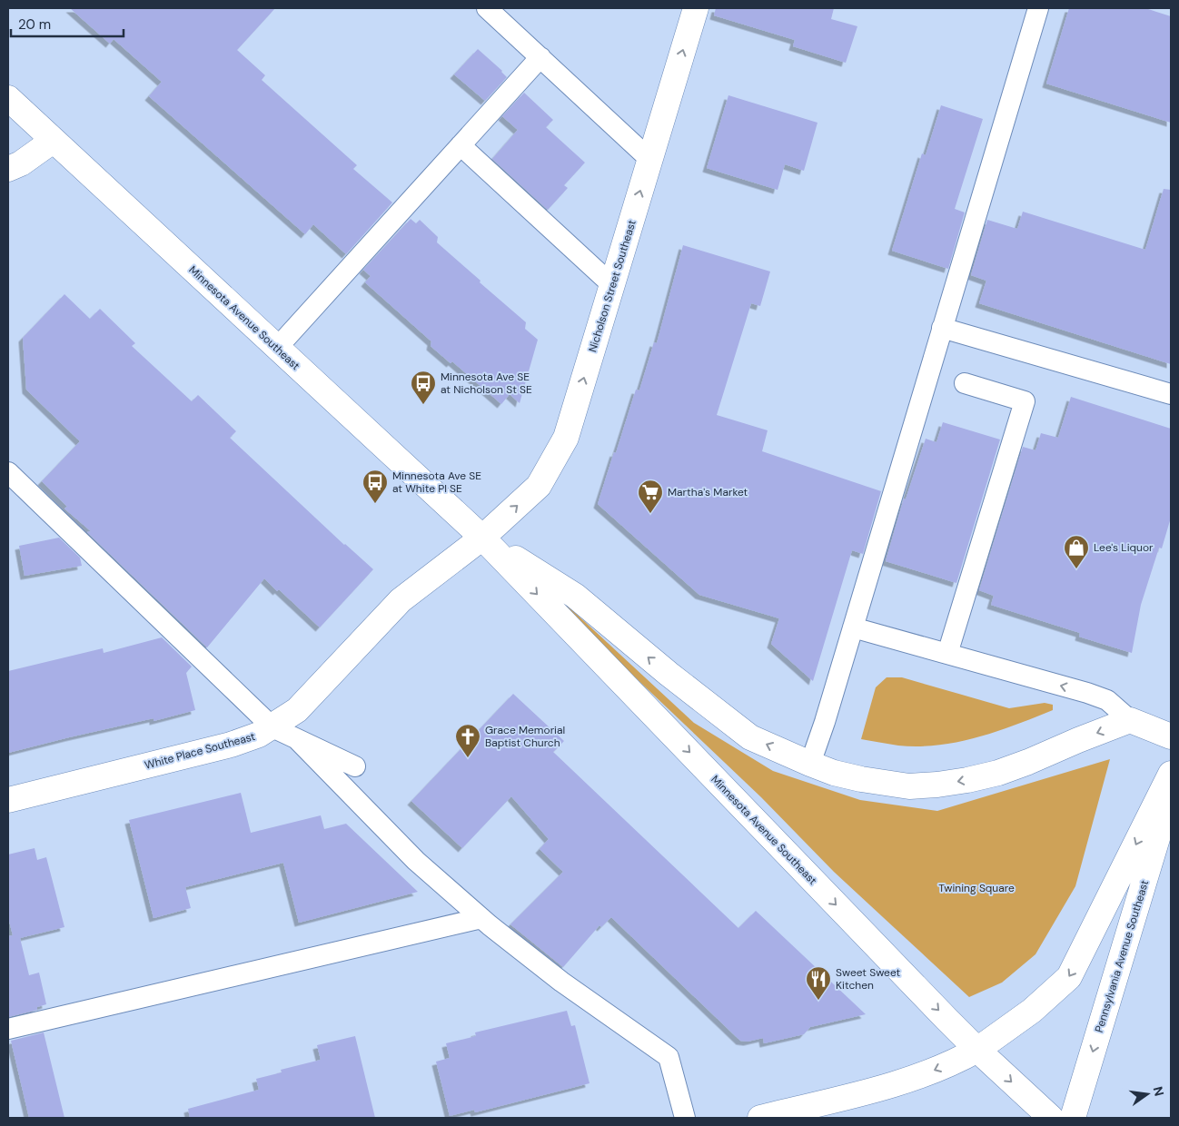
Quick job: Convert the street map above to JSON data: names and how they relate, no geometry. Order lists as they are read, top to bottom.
{
  "streets": {
    "main road": [
      "Nicholson Street Southeast",
      "Minnesota Avenue Southeast",
      "White Place Southeast",
      "Pennsylvania Avenue Southeast"
    ]
  },
  "crossings": [
    ["Nicholson Street Southeast", "Minnesota Avenue Southeast"],
    ["Nicholson Street Southeast", "White Place Southeast"],
    ["Minnesota Avenue Southeast", "White Place Southeast"]
  ],
  "one_way": ["Nicholson Street Southeast"],
  "parks": ["Twining Square"],
  "places": {
    "bus stop": ["Minnesota Ave SE at Nicholson St SE", "Minnesota Ave SE at White Pl SE"],
    "supermarket": ["Martha's Market"],
    "shop": ["Lee's Liquor"],
    "church": ["Grace Memorial Baptist Church"],
    "restaurant": ["Sweet Sweet Kitchen"]
  },
  "scale_bar": "20 m",
  "north": "right"
}
